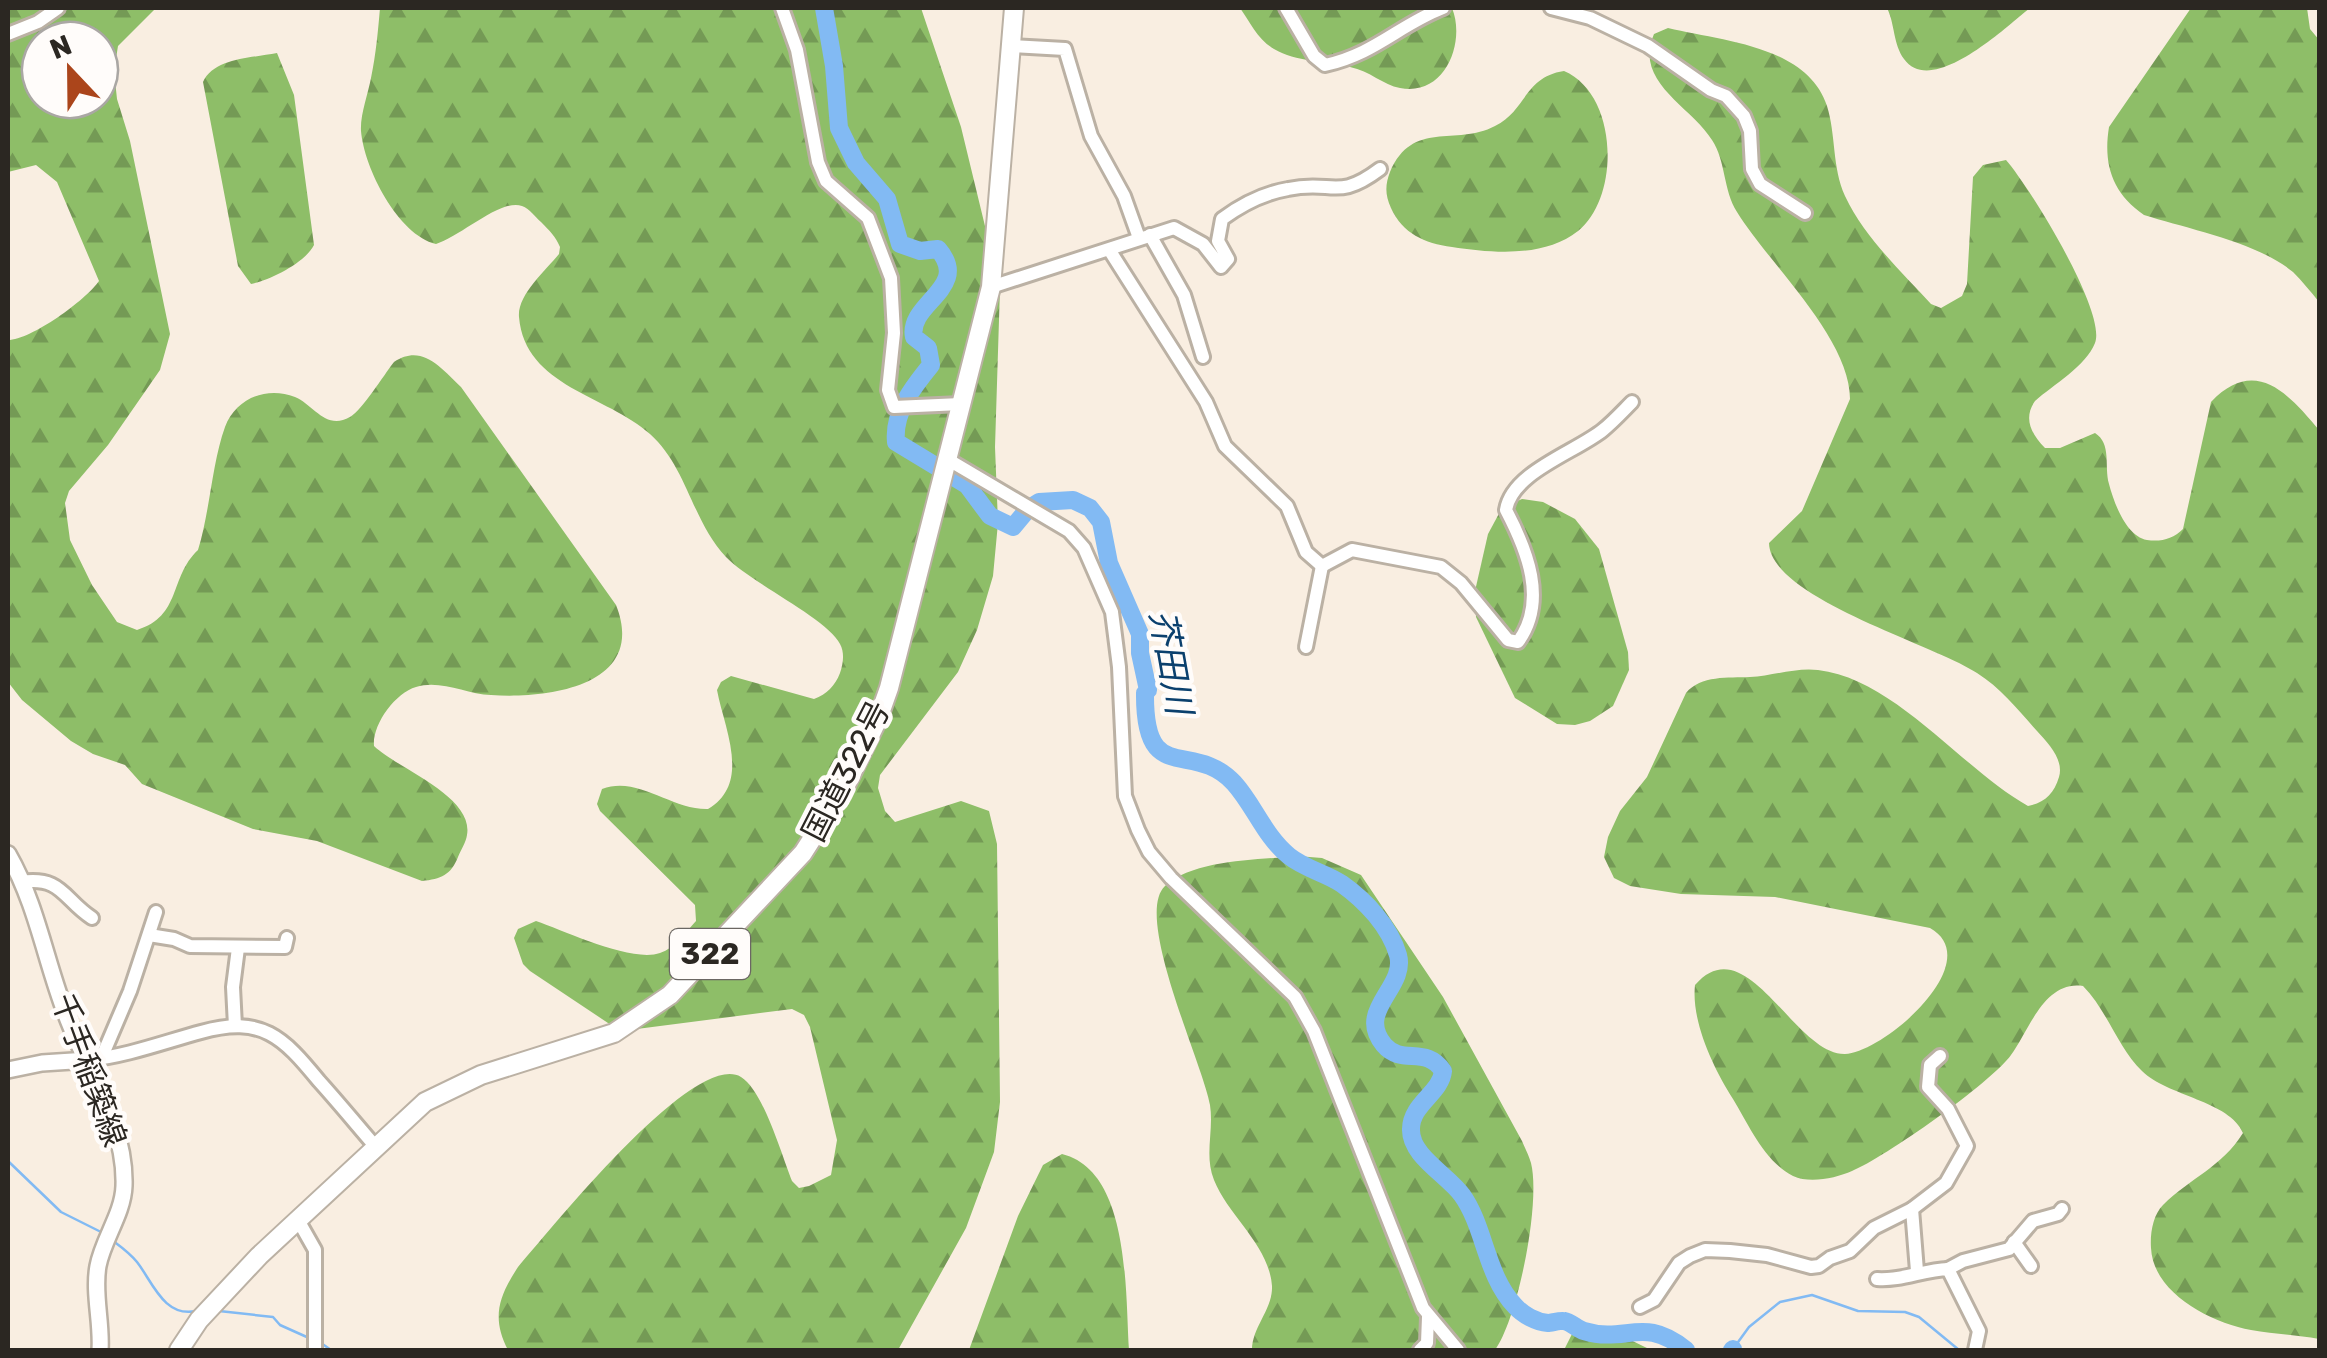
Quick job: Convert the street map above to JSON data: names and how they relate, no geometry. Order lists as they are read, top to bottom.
{
  "streets": {
    "highway": ["国道322号", "322"],
    "main road": ["千手稲築線"]
  },
  "water": ["芥田川"],
  "north": "top"
}
